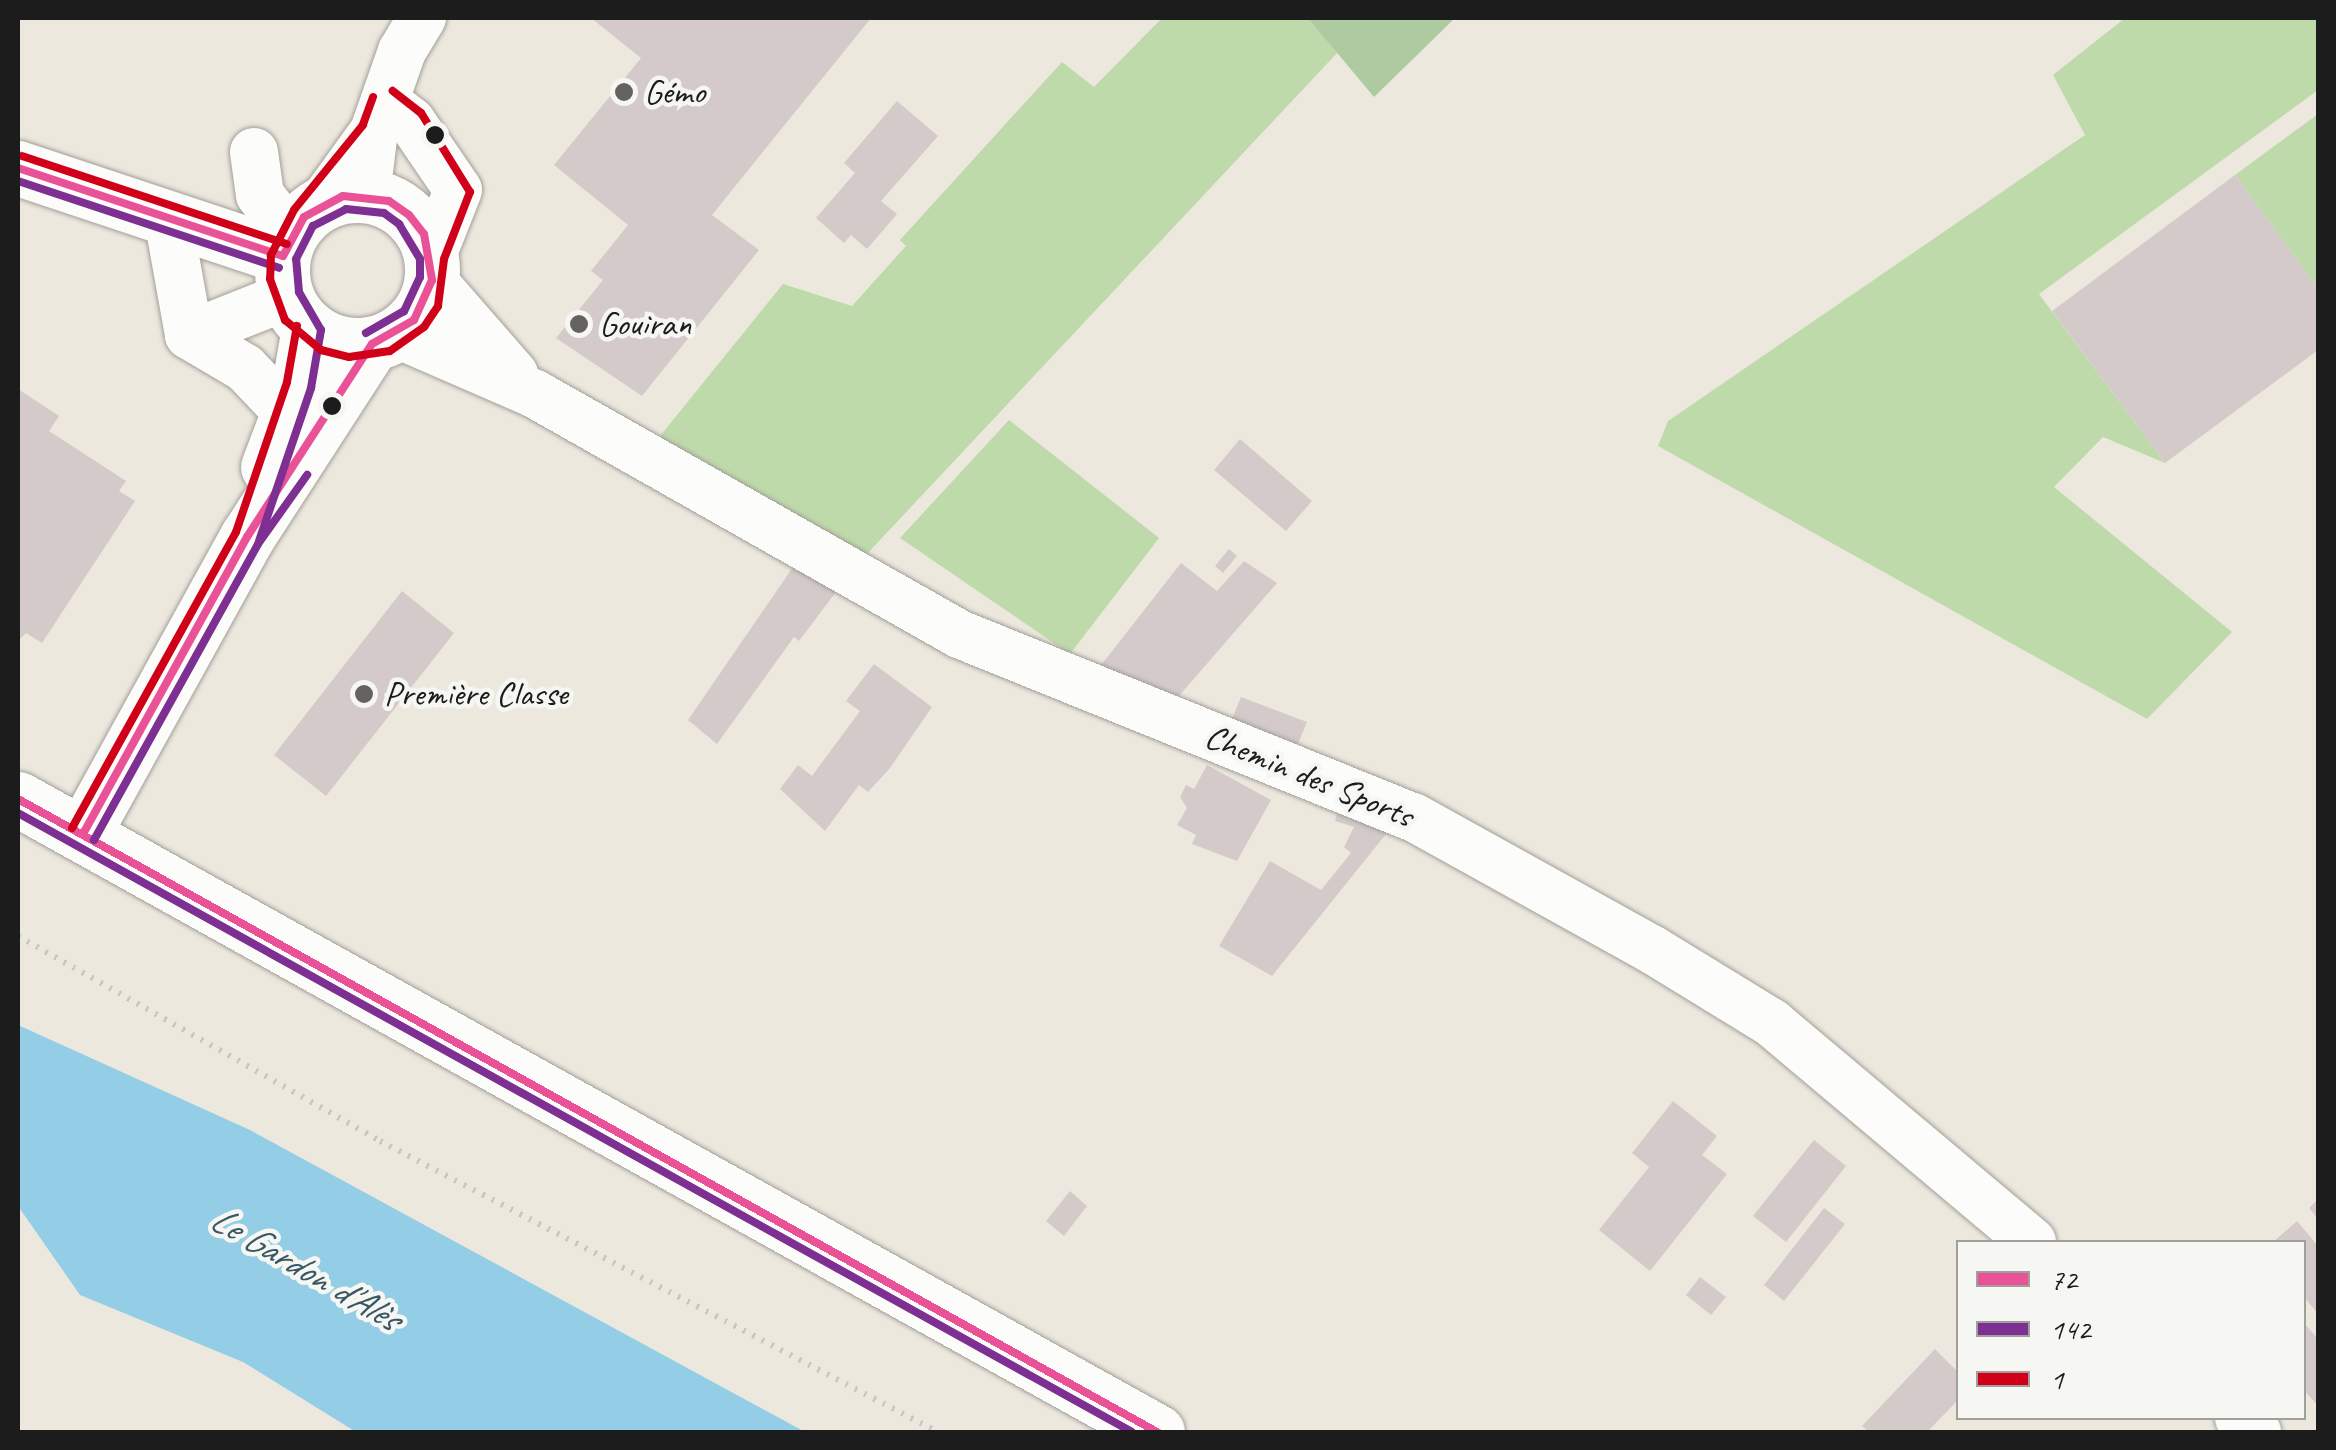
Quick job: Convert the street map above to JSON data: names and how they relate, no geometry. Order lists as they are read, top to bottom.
{
  "streets": {
    "street": ["Chemin des Sports"]
  },
  "water": ["Le Gardon d'Alès"],
  "places": ["Gémo", "Gouiran", "Première Classe"],
  "lines": ["transit line 1", "transit line 72", "transit line 142"],
  "legend": ["72", "142", "1"]
}
